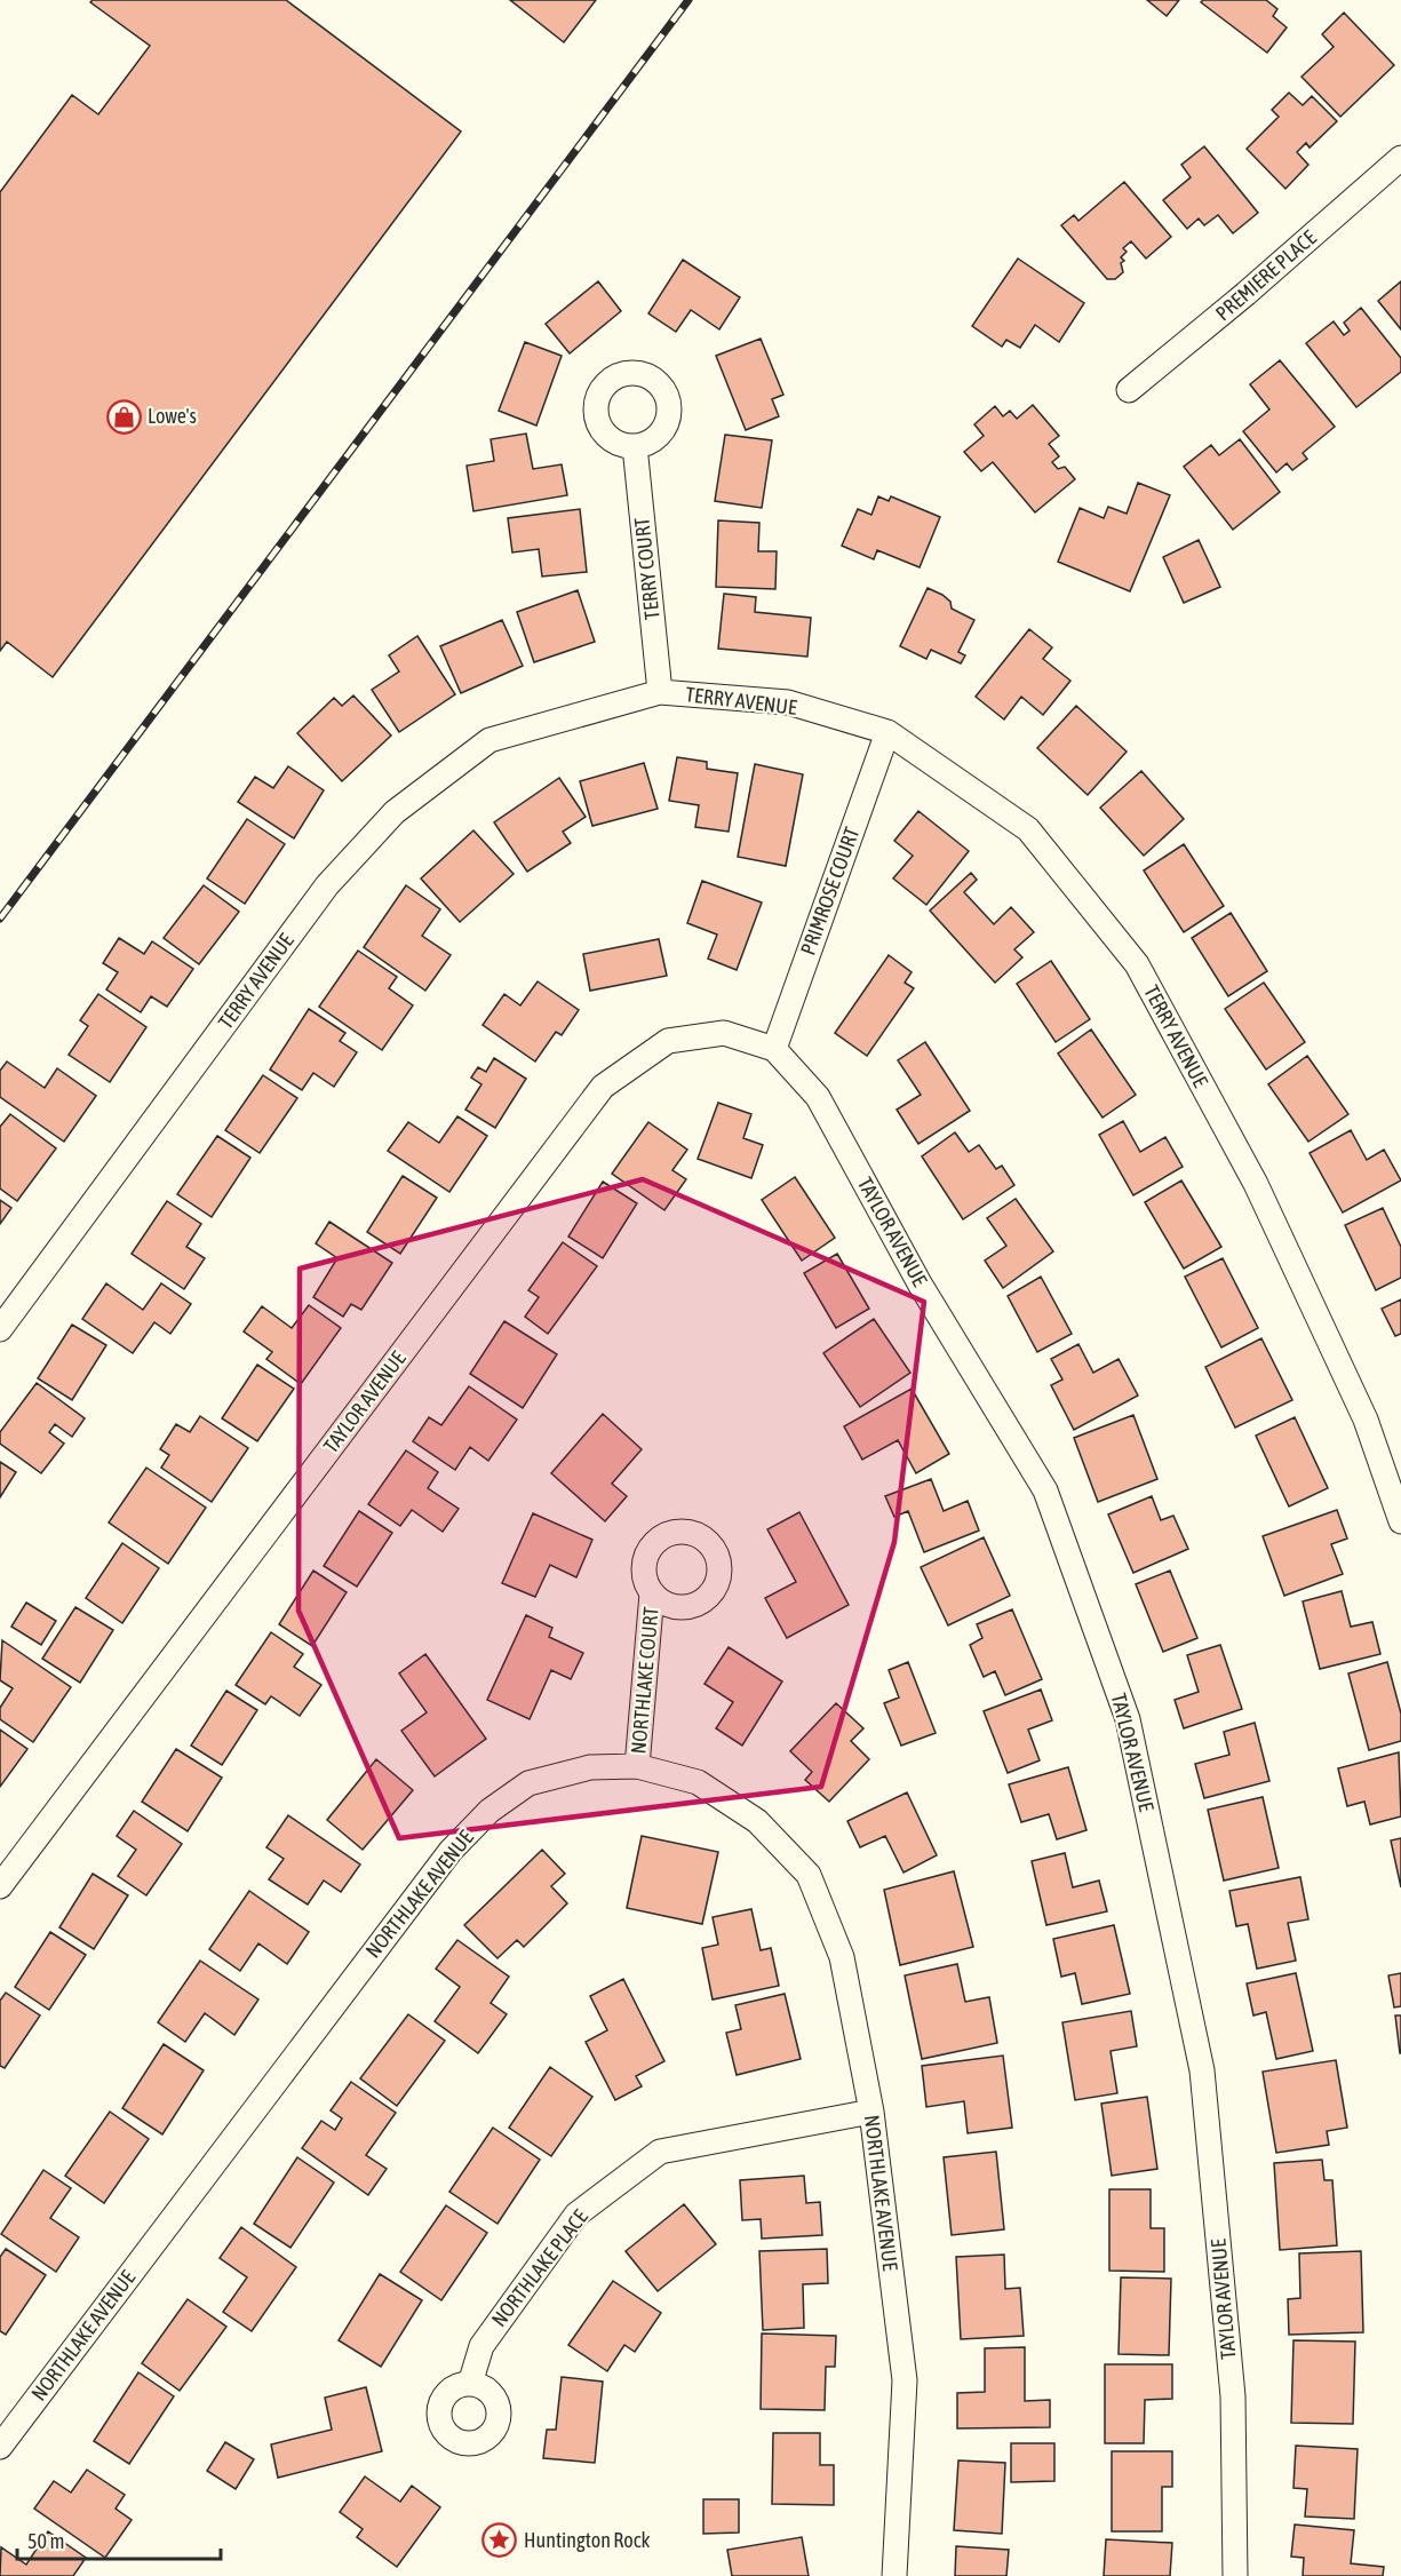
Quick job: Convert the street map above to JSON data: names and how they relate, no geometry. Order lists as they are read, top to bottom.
{
  "streets": {
    "street": [
      "PREMIERE PLACE",
      "TERRY COURT",
      "TERRY AVENUE",
      "PRIMROSE COURT",
      "TAYLOR AVENUE",
      "NORTHLAKE COURT",
      "NORTHLAKE AVENUE",
      "NORTHLAKE PLACE"
    ]
  },
  "crossings": [
    ["TERRY COURT", "TERRY AVENUE"],
    ["TERRY AVENUE", "PRIMROSE COURT"],
    ["PRIMROSE COURT", "TAYLOR AVENUE"],
    ["NORTHLAKE COURT", "NORTHLAKE AVENUE"],
    ["NORTHLAKE AVENUE", "NORTHLAKE PLACE"]
  ],
  "places": {
    "shop": ["Lowe's"],
    "place": ["Huntington Rock"]
  },
  "scale_bar": "50 m"
}
